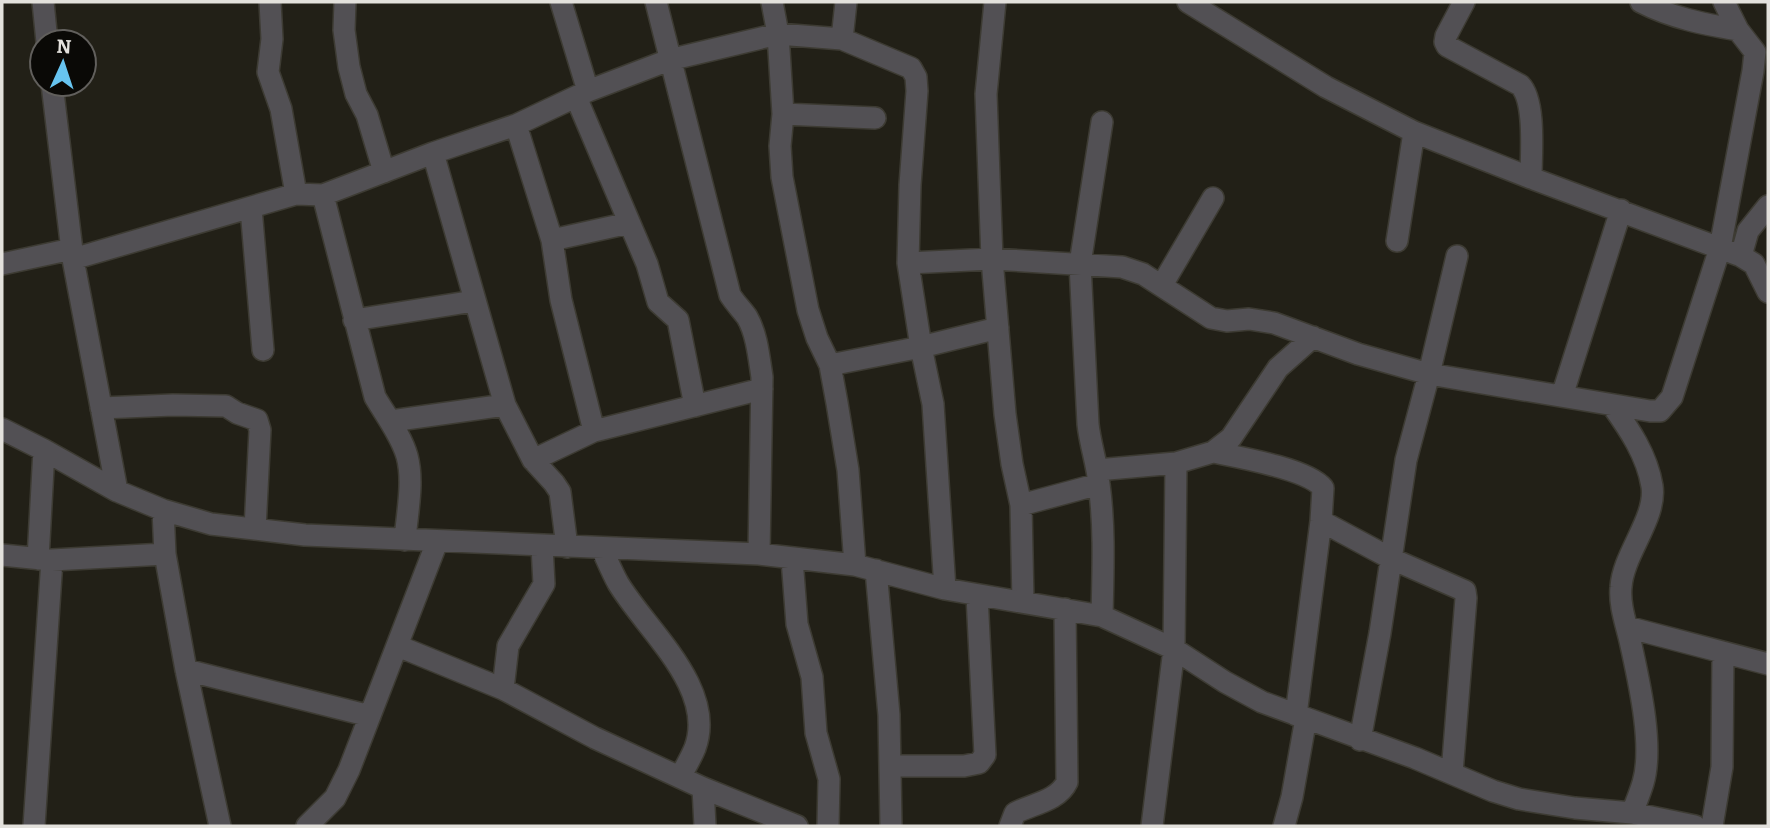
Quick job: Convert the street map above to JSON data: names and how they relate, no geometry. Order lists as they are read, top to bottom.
{
  "north": "top"
}
